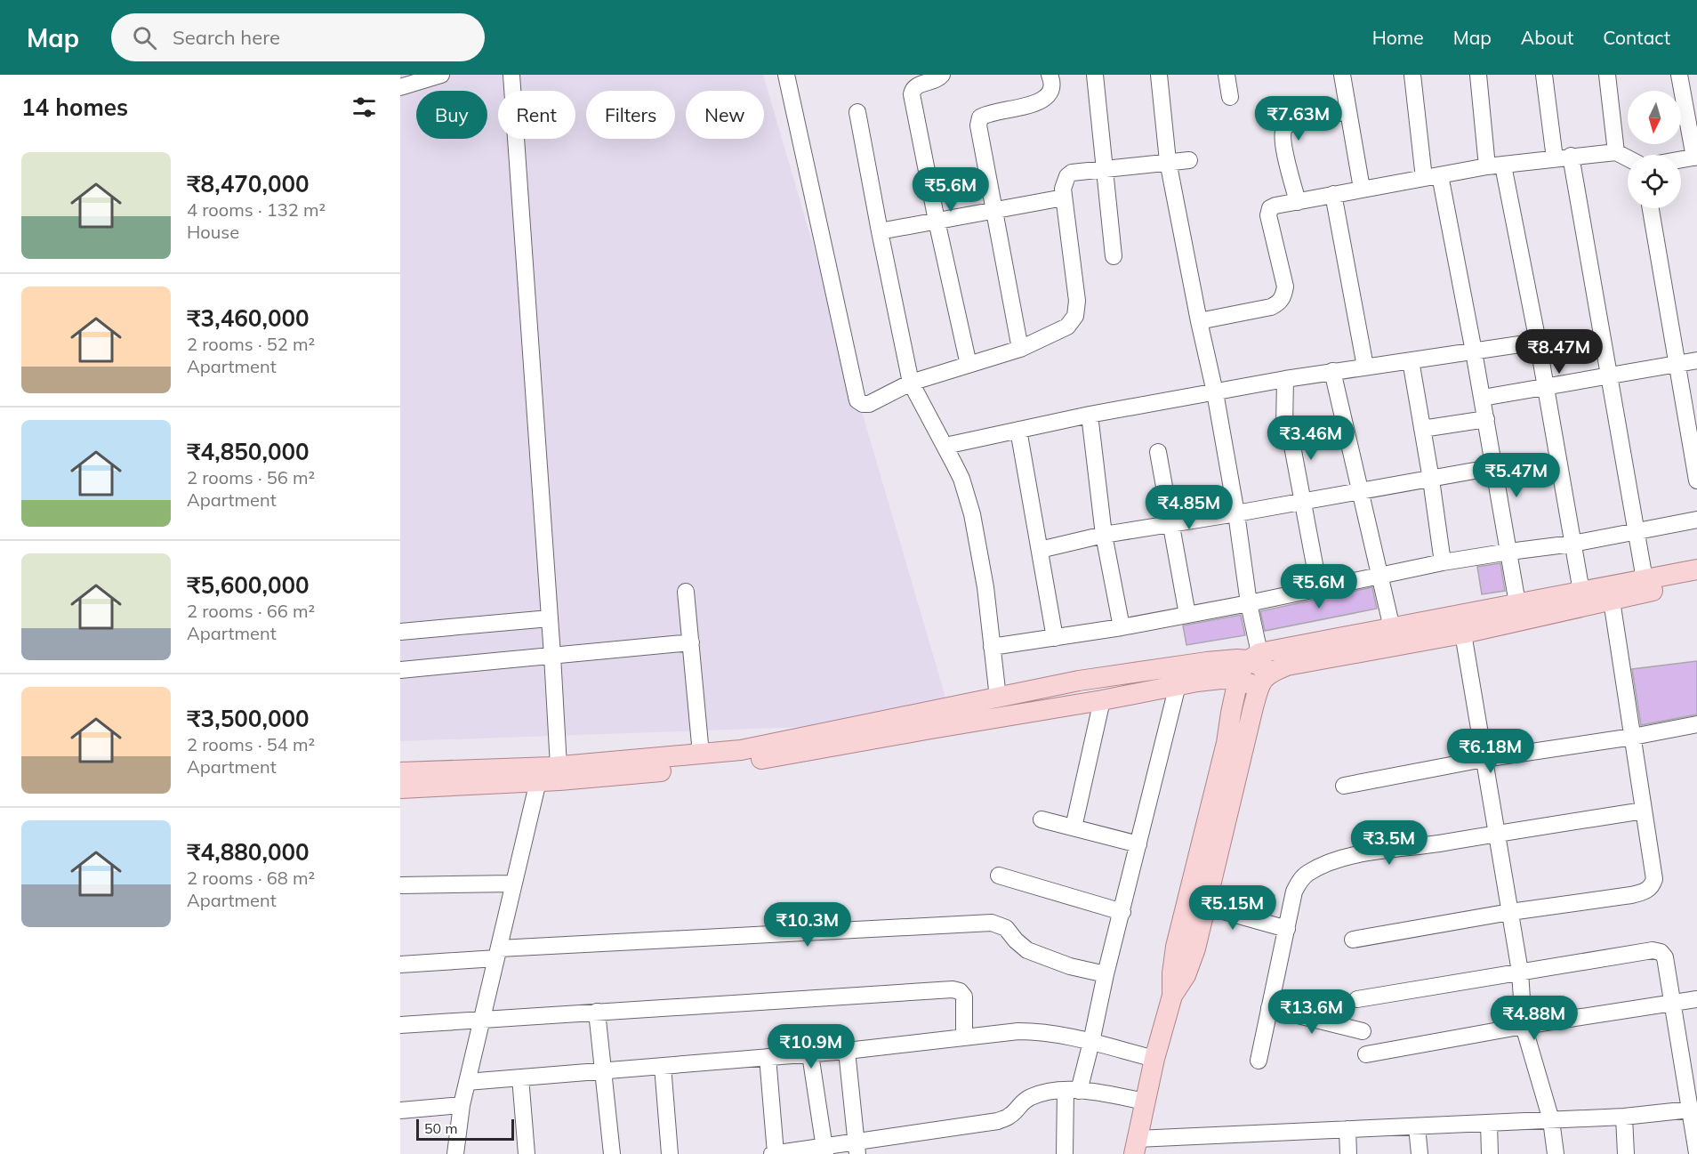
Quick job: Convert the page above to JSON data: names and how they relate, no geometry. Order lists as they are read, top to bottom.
{
  "scale_bar": "50 m",
  "north": "bottom",
  "page": {
    "header": "Map",
    "search": "Search here",
    "nav": [
      "Home",
      "Map",
      "About",
      "Contact"
    ],
    "heading": "14 homes",
    "chip": [
      "Buy",
      "Rent",
      "Filters",
      "New"
    ],
    "price": [
      "₹7.63M",
      "₹5.6M",
      "₹8.47M",
      "₹3.46M",
      "₹5.47M",
      "₹4.85M",
      "₹5.6M",
      "₹6.18M",
      "₹3.5M",
      "₹5.15M",
      "₹10.3M",
      "₹13.6M",
      "₹4.88M",
      "₹10.9M"
    ],
    "list": [
      {
        "name": "₹8,470,000",
        "note": "4 rooms · 132 m² · House"
      },
      {
        "name": "₹3,460,000",
        "note": "2 rooms · 52 m² · Apartment"
      },
      {
        "name": "₹4,850,000",
        "note": "2 rooms · 56 m² · Apartment"
      },
      {
        "name": "₹5,600,000",
        "note": "2 rooms · 66 m² · Apartment"
      },
      {
        "name": "₹3,500,000",
        "note": "2 rooms · 54 m² · Apartment"
      },
      {
        "name": "₹4,880,000",
        "note": "2 rooms · 68 m² · Apartment"
      }
    ],
    "scale": "50 m"
  }
}
